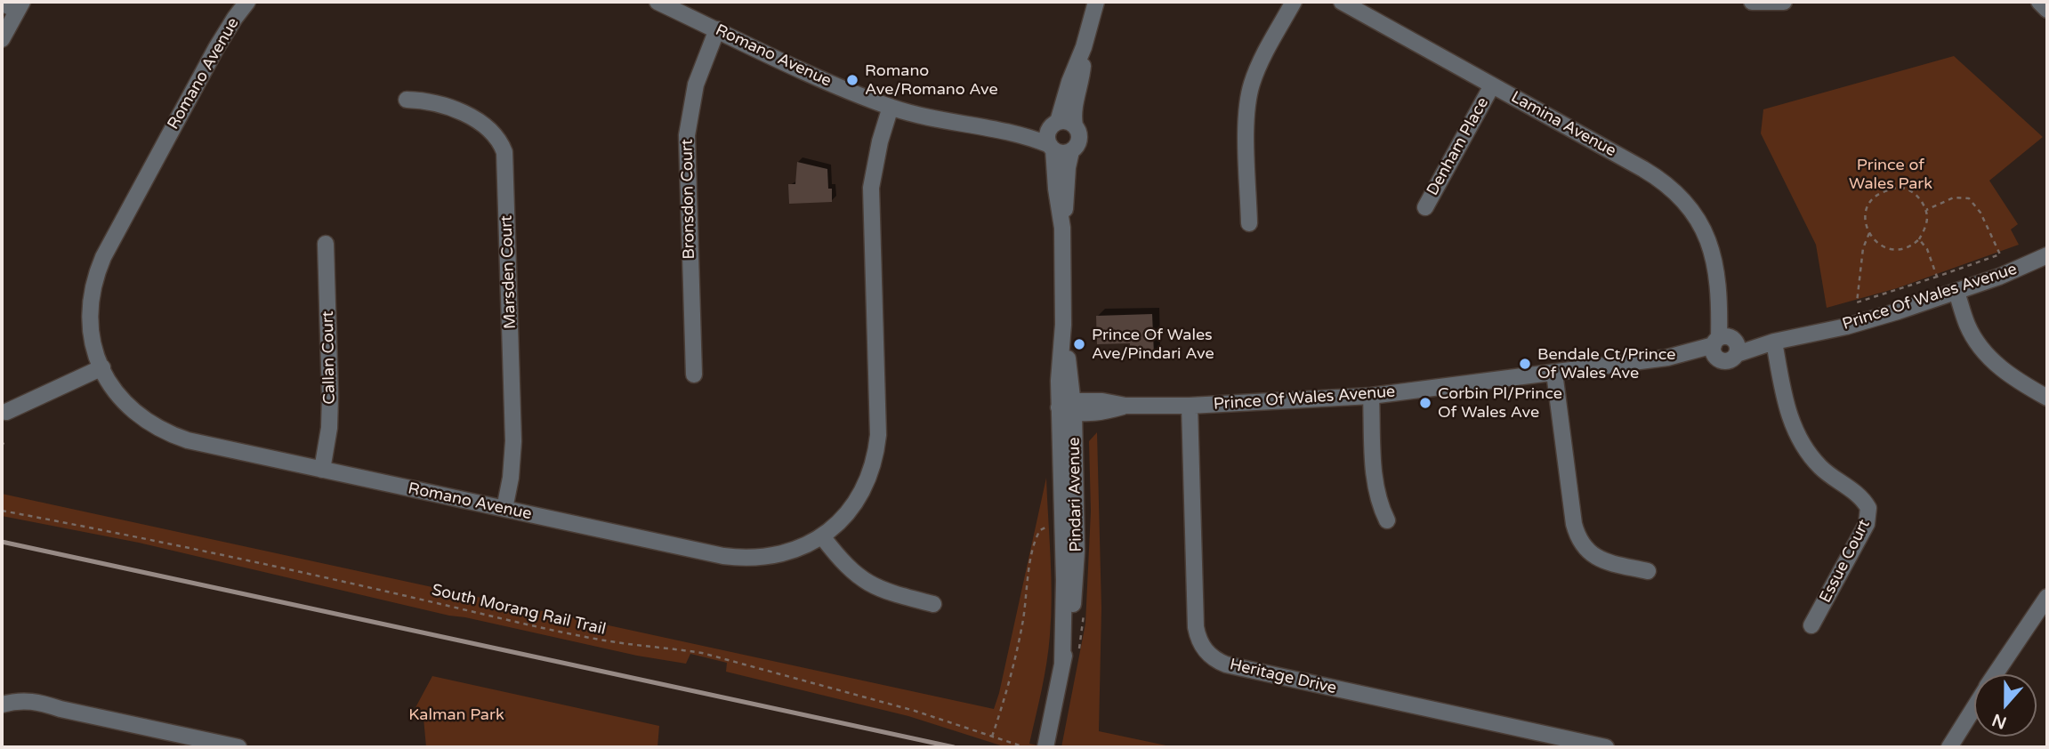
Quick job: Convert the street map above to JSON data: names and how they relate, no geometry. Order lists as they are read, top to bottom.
{
  "streets": {
    "street": [
      "Romano Avenue",
      "Lamina Avenue",
      "Denham Place",
      "Bronsdon Court",
      "Marsden Court",
      "Prince Of Wales Avenue",
      "Callan Court",
      "Pindari Avenue",
      "Essue Court",
      "Heritage Drive"
    ],
    "path": ["South Morang Rail Trail"]
  },
  "crossings": [
    ["Romano Avenue", "Bronsdon Court"],
    ["Romano Avenue", "Marsden Court"],
    ["Romano Avenue", "Callan Court"],
    ["Romano Avenue", "Pindari Avenue"],
    ["Lamina Avenue", "Denham Place"],
    ["Lamina Avenue", "Prince Of Wales Avenue"],
    ["Prince Of Wales Avenue", "Pindari Avenue"],
    ["Prince Of Wales Avenue", "Essue Court"],
    ["Prince Of Wales Avenue", "Heritage Drive"]
  ],
  "parks": ["Prince of Wales Park", "Kalman Park"],
  "places": [
    "Romano Ave/Romano Ave",
    "Prince Of Wales Ave/Pindari Ave",
    "Bendale Ct/Prince Of Wales Ave",
    "Corbin Pl/Prince Of Wales Ave"
  ],
  "north": "bottom"
}
